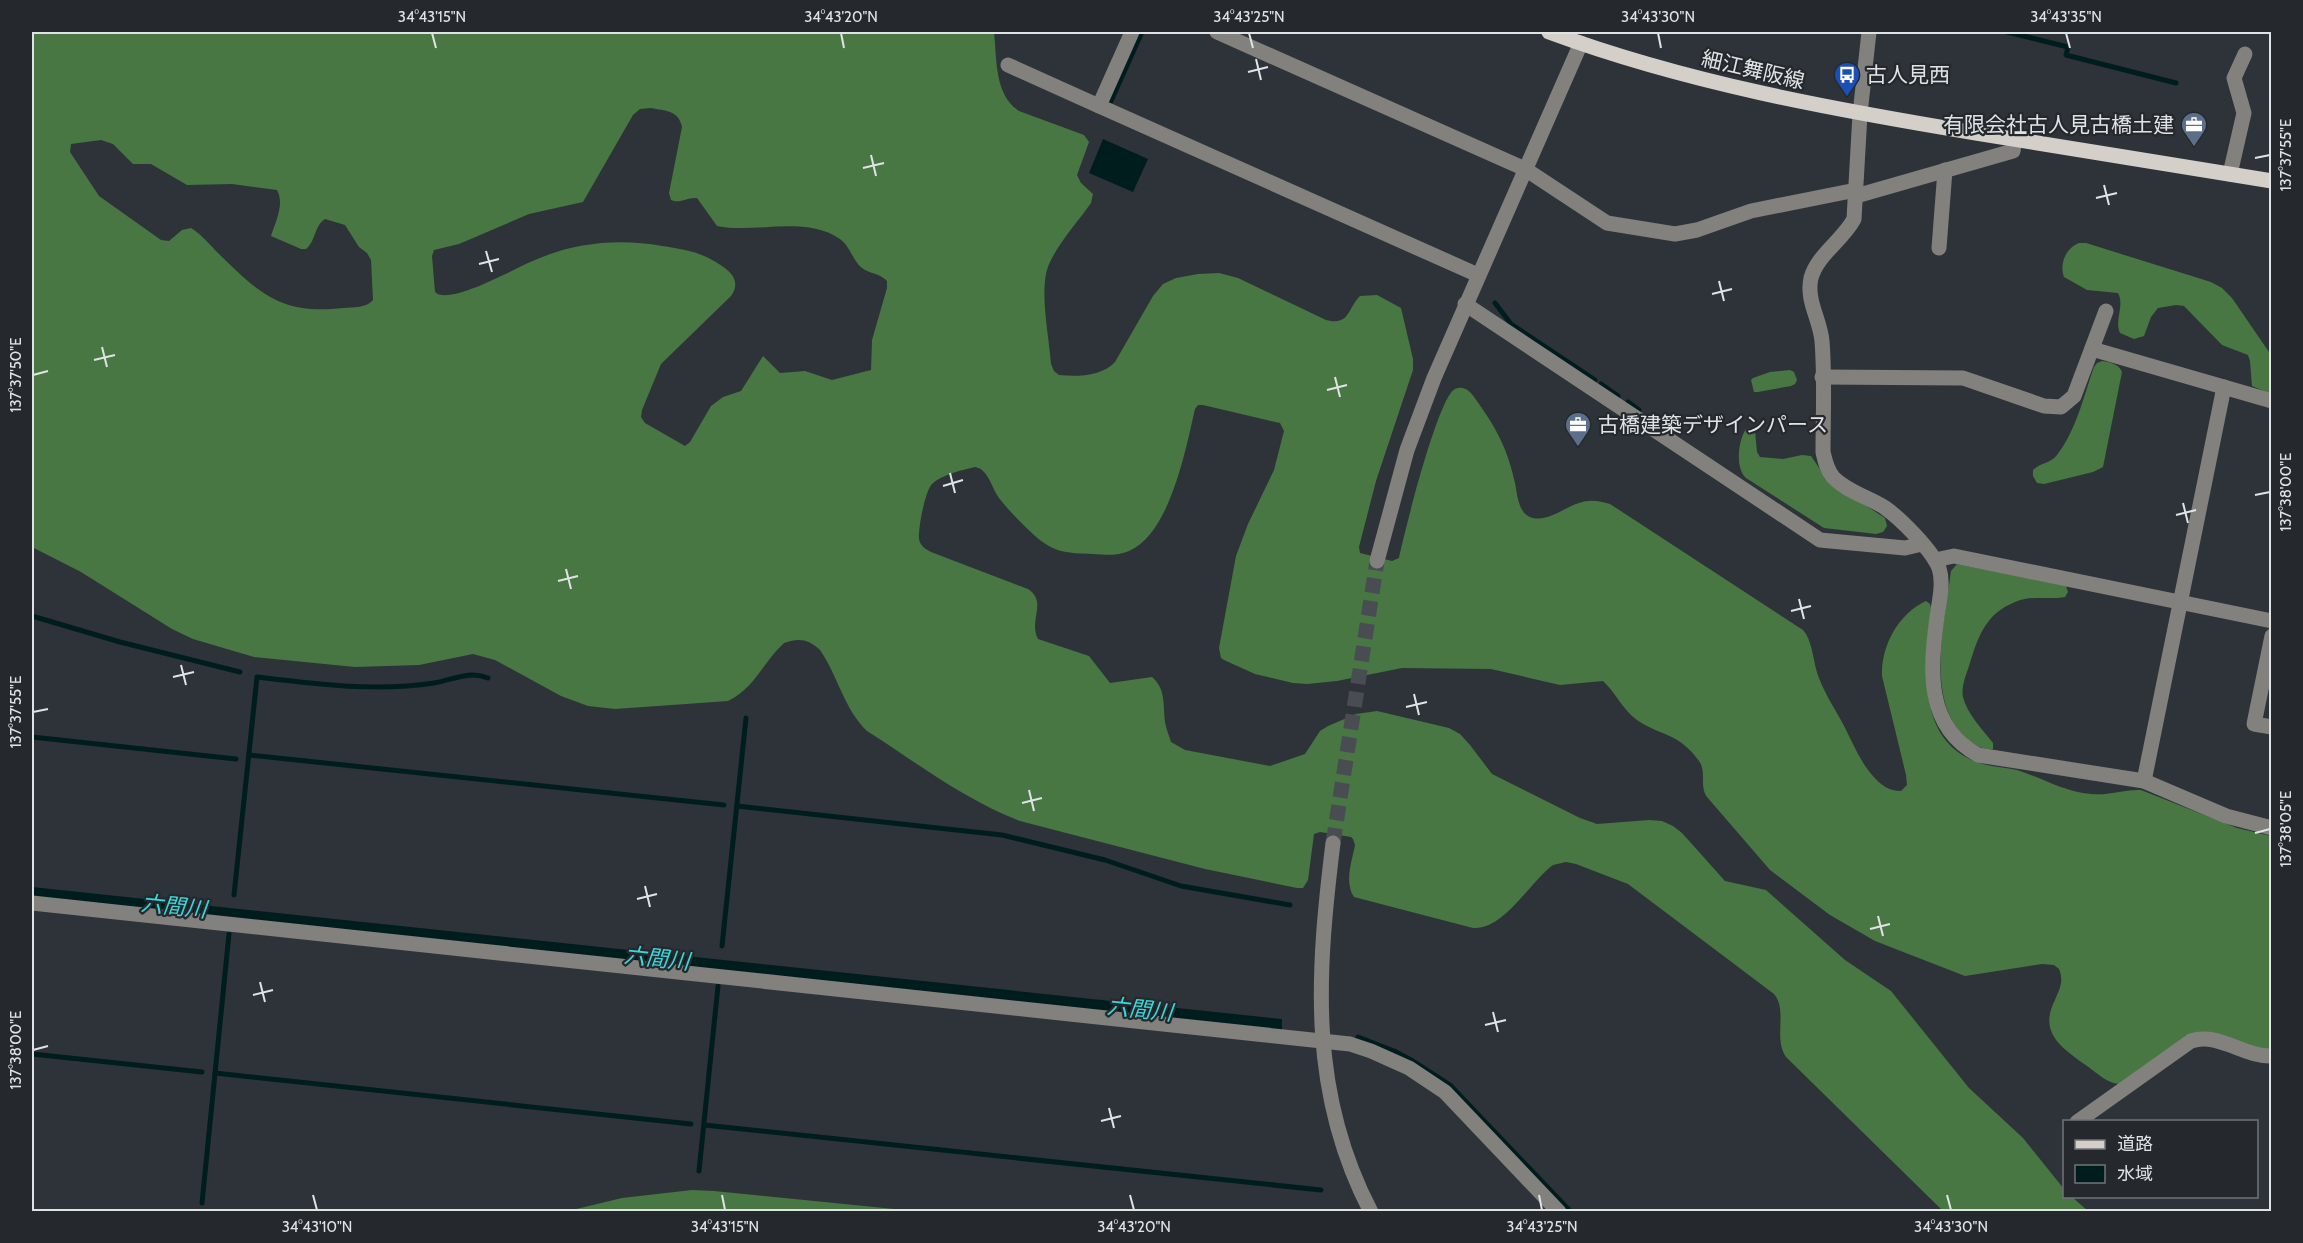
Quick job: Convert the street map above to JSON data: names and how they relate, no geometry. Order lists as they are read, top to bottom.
{
  "streets": {
    "main road": ["細江舞阪線"]
  },
  "water": ["六間川"],
  "places": {
    "bus stop": ["古人見西"],
    "office": ["有限会社古人見古橋土建", "古橋建築デザインパース"]
  },
  "legend": ["道路", "水域"],
  "coordinates": [
    "34°43'15\"N",
    "34°43'20\"N",
    "34°43'25\"N",
    "34°43'30\"N",
    "34°43'35\"N",
    "137°37'55\"E",
    "137°37'50\"E",
    "137°38'00\"E",
    "137°38'05\"E",
    "34°43'10\"N"
  ]
}
